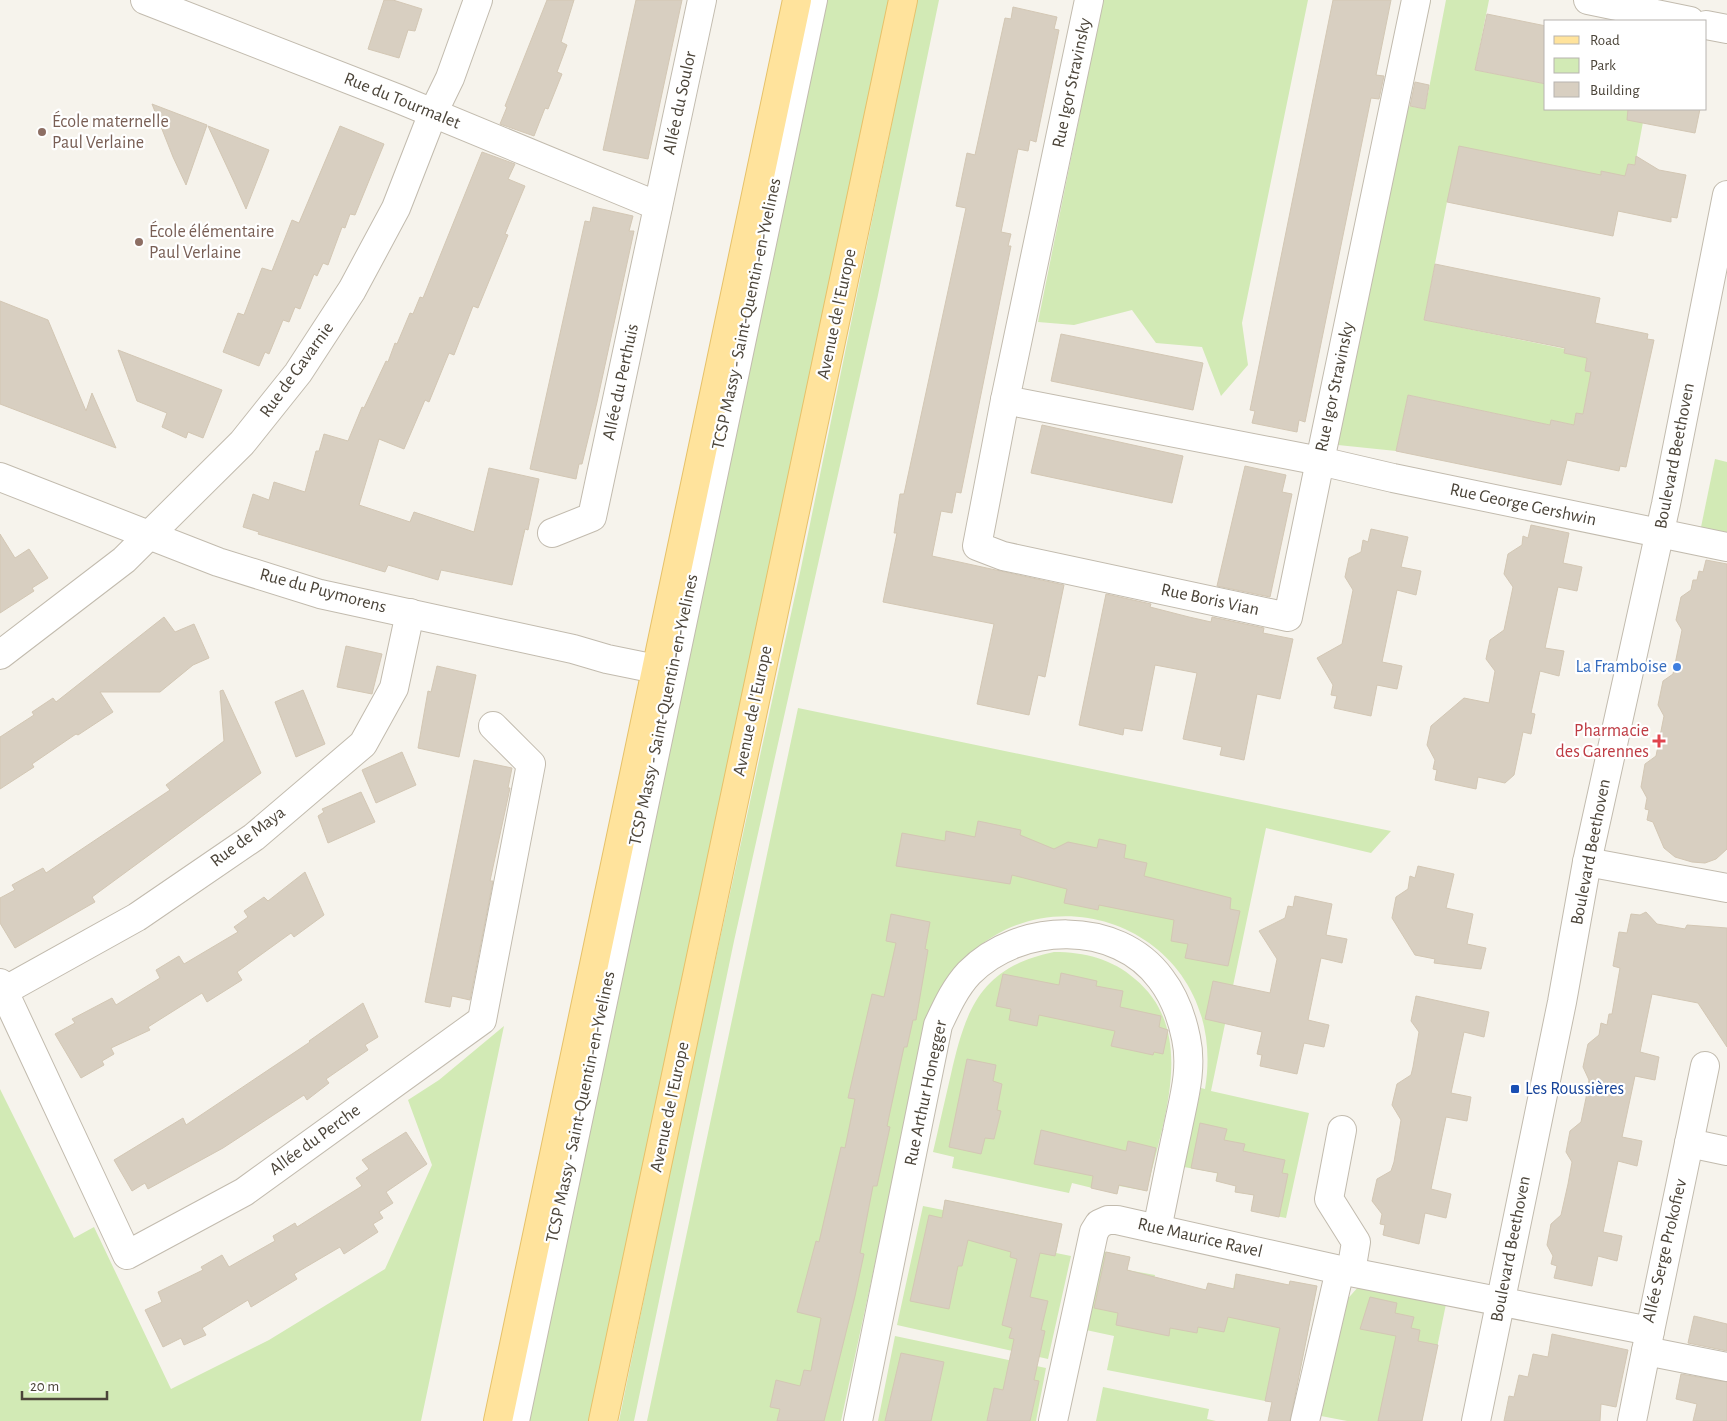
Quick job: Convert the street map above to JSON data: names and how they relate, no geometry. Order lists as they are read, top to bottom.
{
  "streets": {
    "main road": ["Avenue de l'Europe"],
    "street": [
      "Rue Igor Stravinsky",
      "Rue du Tourmalet",
      "Allée du Soulor",
      "TCSP Massy - Saint-Quentin-en-Yvelines",
      "Rue de Gavarnie",
      "Allée du Perthuis",
      "Boulevard Beethoven",
      "Rue George Gershwin",
      "Rue du Puymorens",
      "Rue Boris Vian",
      "Rue de Maya",
      "Rue Arthur Honegger",
      "Allée du Perche",
      "Rue Maurice Ravel",
      "Allée Serge Prokofiev"
    ]
  },
  "crossings": [
    ["Rue Igor Stravinsky", "Rue George Gershwin"],
    ["Rue Igor Stravinsky", "Rue Boris Vian"],
    ["Rue du Tourmalet", "Allée du Soulor"],
    ["Rue du Tourmalet", "Rue de Gavarnie"],
    ["Rue du Tourmalet", "Allée du Perthuis"],
    ["Allée du Soulor", "Allée du Perthuis"],
    ["Rue de Gavarnie", "Rue du Puymorens"],
    ["Boulevard Beethoven", "Rue George Gershwin"],
    ["Boulevard Beethoven", "Rue Maurice Ravel"],
    ["Boulevard Beethoven", "Allée Serge Prokofiev"],
    ["Rue George Gershwin", "Rue Boris Vian"],
    ["Rue du Puymorens", "Rue de Maya"],
    ["Rue de Maya", "Allée du Perche"],
    ["Rue Arthur Honegger", "Rue Maurice Ravel"],
    ["Rue Maurice Ravel", "Allée Serge Prokofiev"]
  ],
  "places": {
    "other": ["École maternelle Paul Verlaine", "École élémentaire Paul Verlaine", "La Framboise"],
    "health": ["Pharmacie des Garennes"],
    "transit": ["Les Roussières"]
  },
  "legend": ["Road", "Park", "Building"],
  "scale_bar": "20 m"
}
